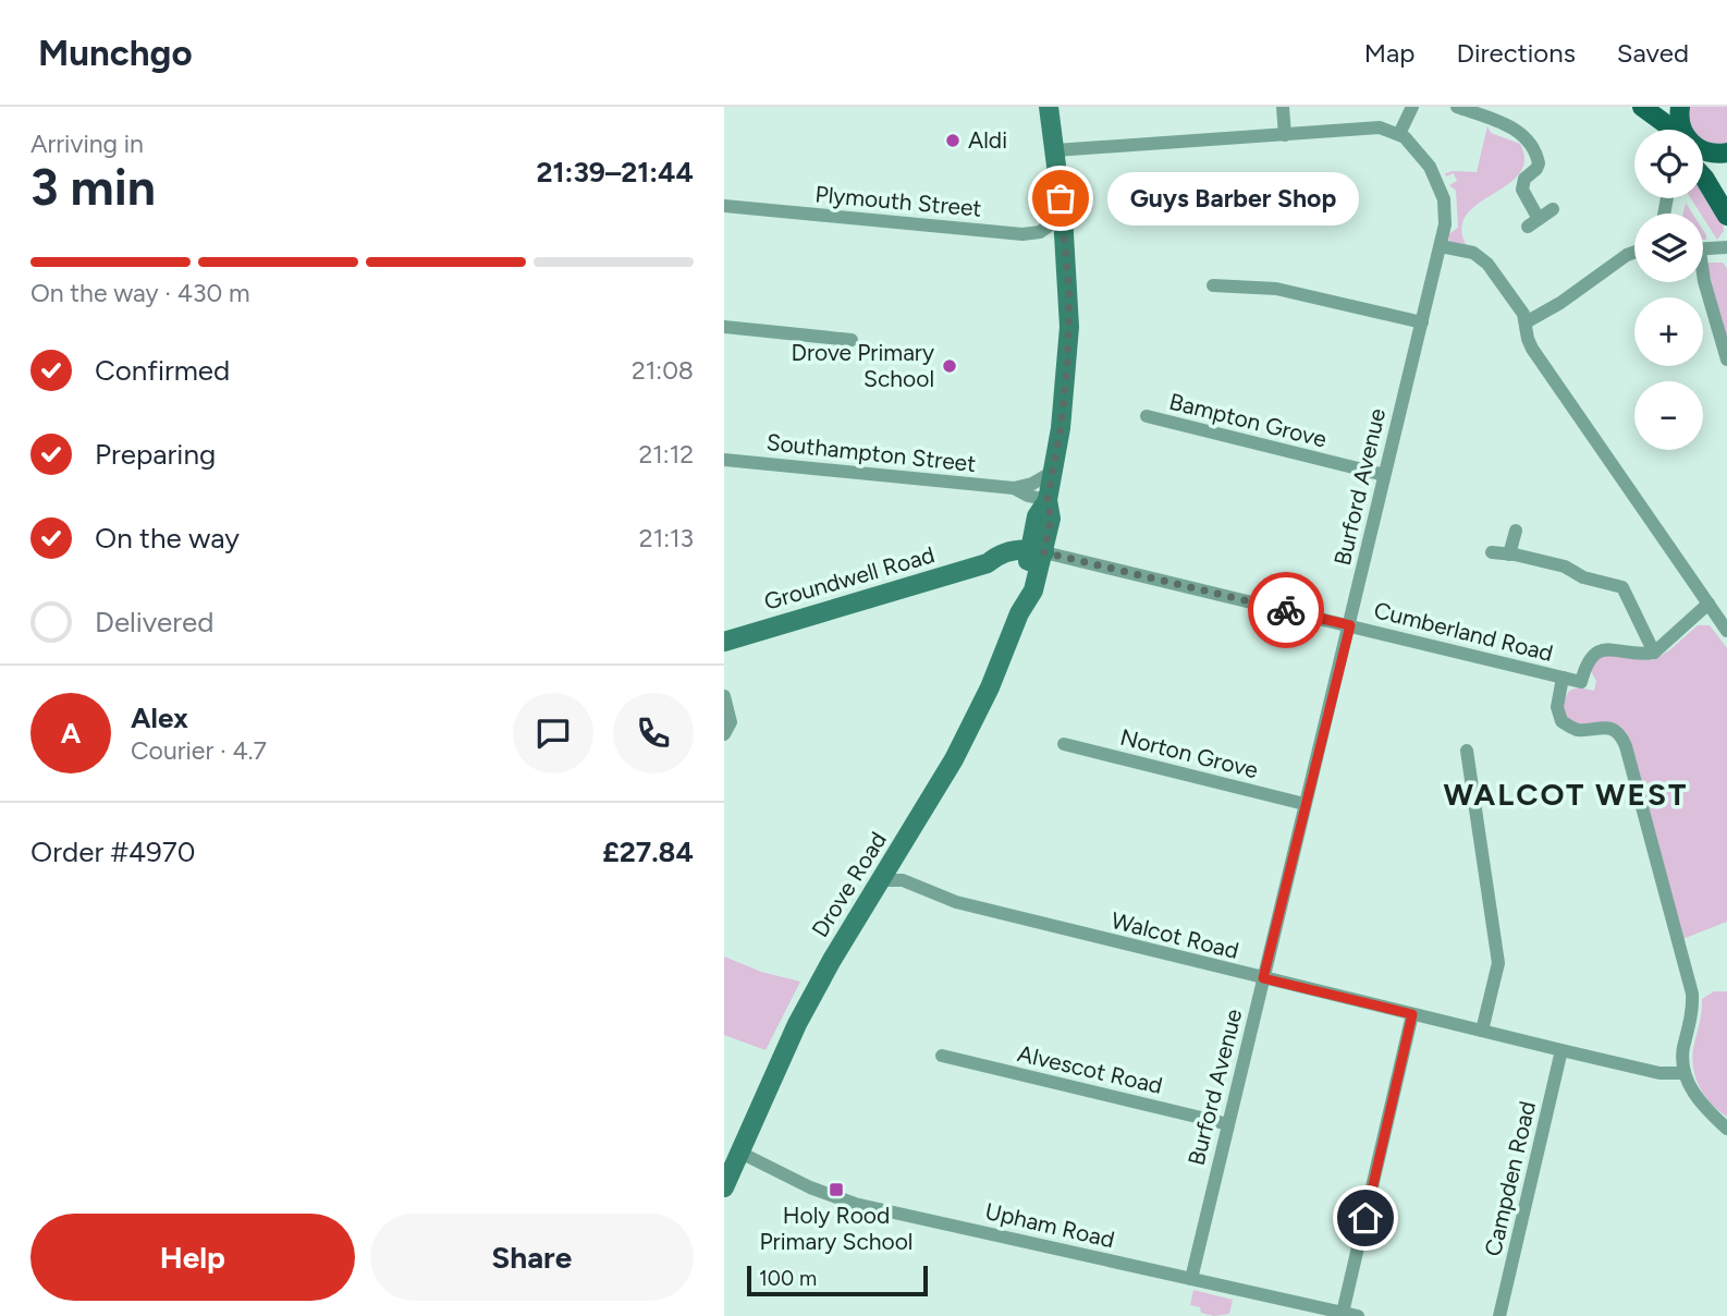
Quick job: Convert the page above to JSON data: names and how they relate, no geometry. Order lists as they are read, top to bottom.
{
  "streets": {
    "main road": ["Groundwell Road", "Drove Road"],
    "street": [
      "Plymouth Street",
      "Bampton Grove",
      "Southampton Street",
      "Burford Avenue",
      "Cumberland Road",
      "Norton Grove",
      "Walcot Road",
      "Alvescot Road",
      "Campden Road",
      "Upham Road"
    ]
  },
  "crossings": [
    ["Plymouth Street", "Drove Road"],
    ["Bampton Grove", "Burford Avenue"],
    ["Southampton Street", "Drove Road"],
    ["Burford Avenue", "Cumberland Road"],
    ["Burford Avenue", "Norton Grove"],
    ["Burford Avenue", "Walcot Road"],
    ["Burford Avenue", "Alvescot Road"],
    ["Burford Avenue", "Upham Road"],
    ["Groundwell Road", "Cumberland Road"],
    ["Groundwell Road", "Drove Road"],
    ["Cumberland Road", "Drove Road"],
    ["Cumberland Road", "Walcot Road"],
    ["Drove Road", "Walcot Road"],
    ["Drove Road", "Upham Road"],
    ["Walcot Road", "Campden Road"]
  ],
  "districts": ["WALCOT WEST"],
  "places": {
    "other": ["Aldi", "Guys Barber Shop", "Drove Primary School"],
    "transit": ["Holy Rood Primary School"]
  },
  "scale_bar": "100 m",
  "page": {
    "header": "Munchgo",
    "nav": ["Map", "Directions", "Saved"],
    "heading": ["3 min", "Arriving in", "21:39–21:44"],
    "panel": [
      "Alex",
      "Courier · 4.7",
      "Order #4970",
      "£27.84"
    ],
    "map_buttons": ["+", "−"],
    "bubble": "Guys Barber Shop",
    "bar": "On the way · 430 m",
    "list": [
      ["Confirmed", "21:08"],
      ["Preparing", "21:12"],
      ["On the way", "21:13"],
      "Delivered"
    ],
    "round": "A",
    "buttons": ["Help", "Share"],
    "scale": "100 m"
  }
}
